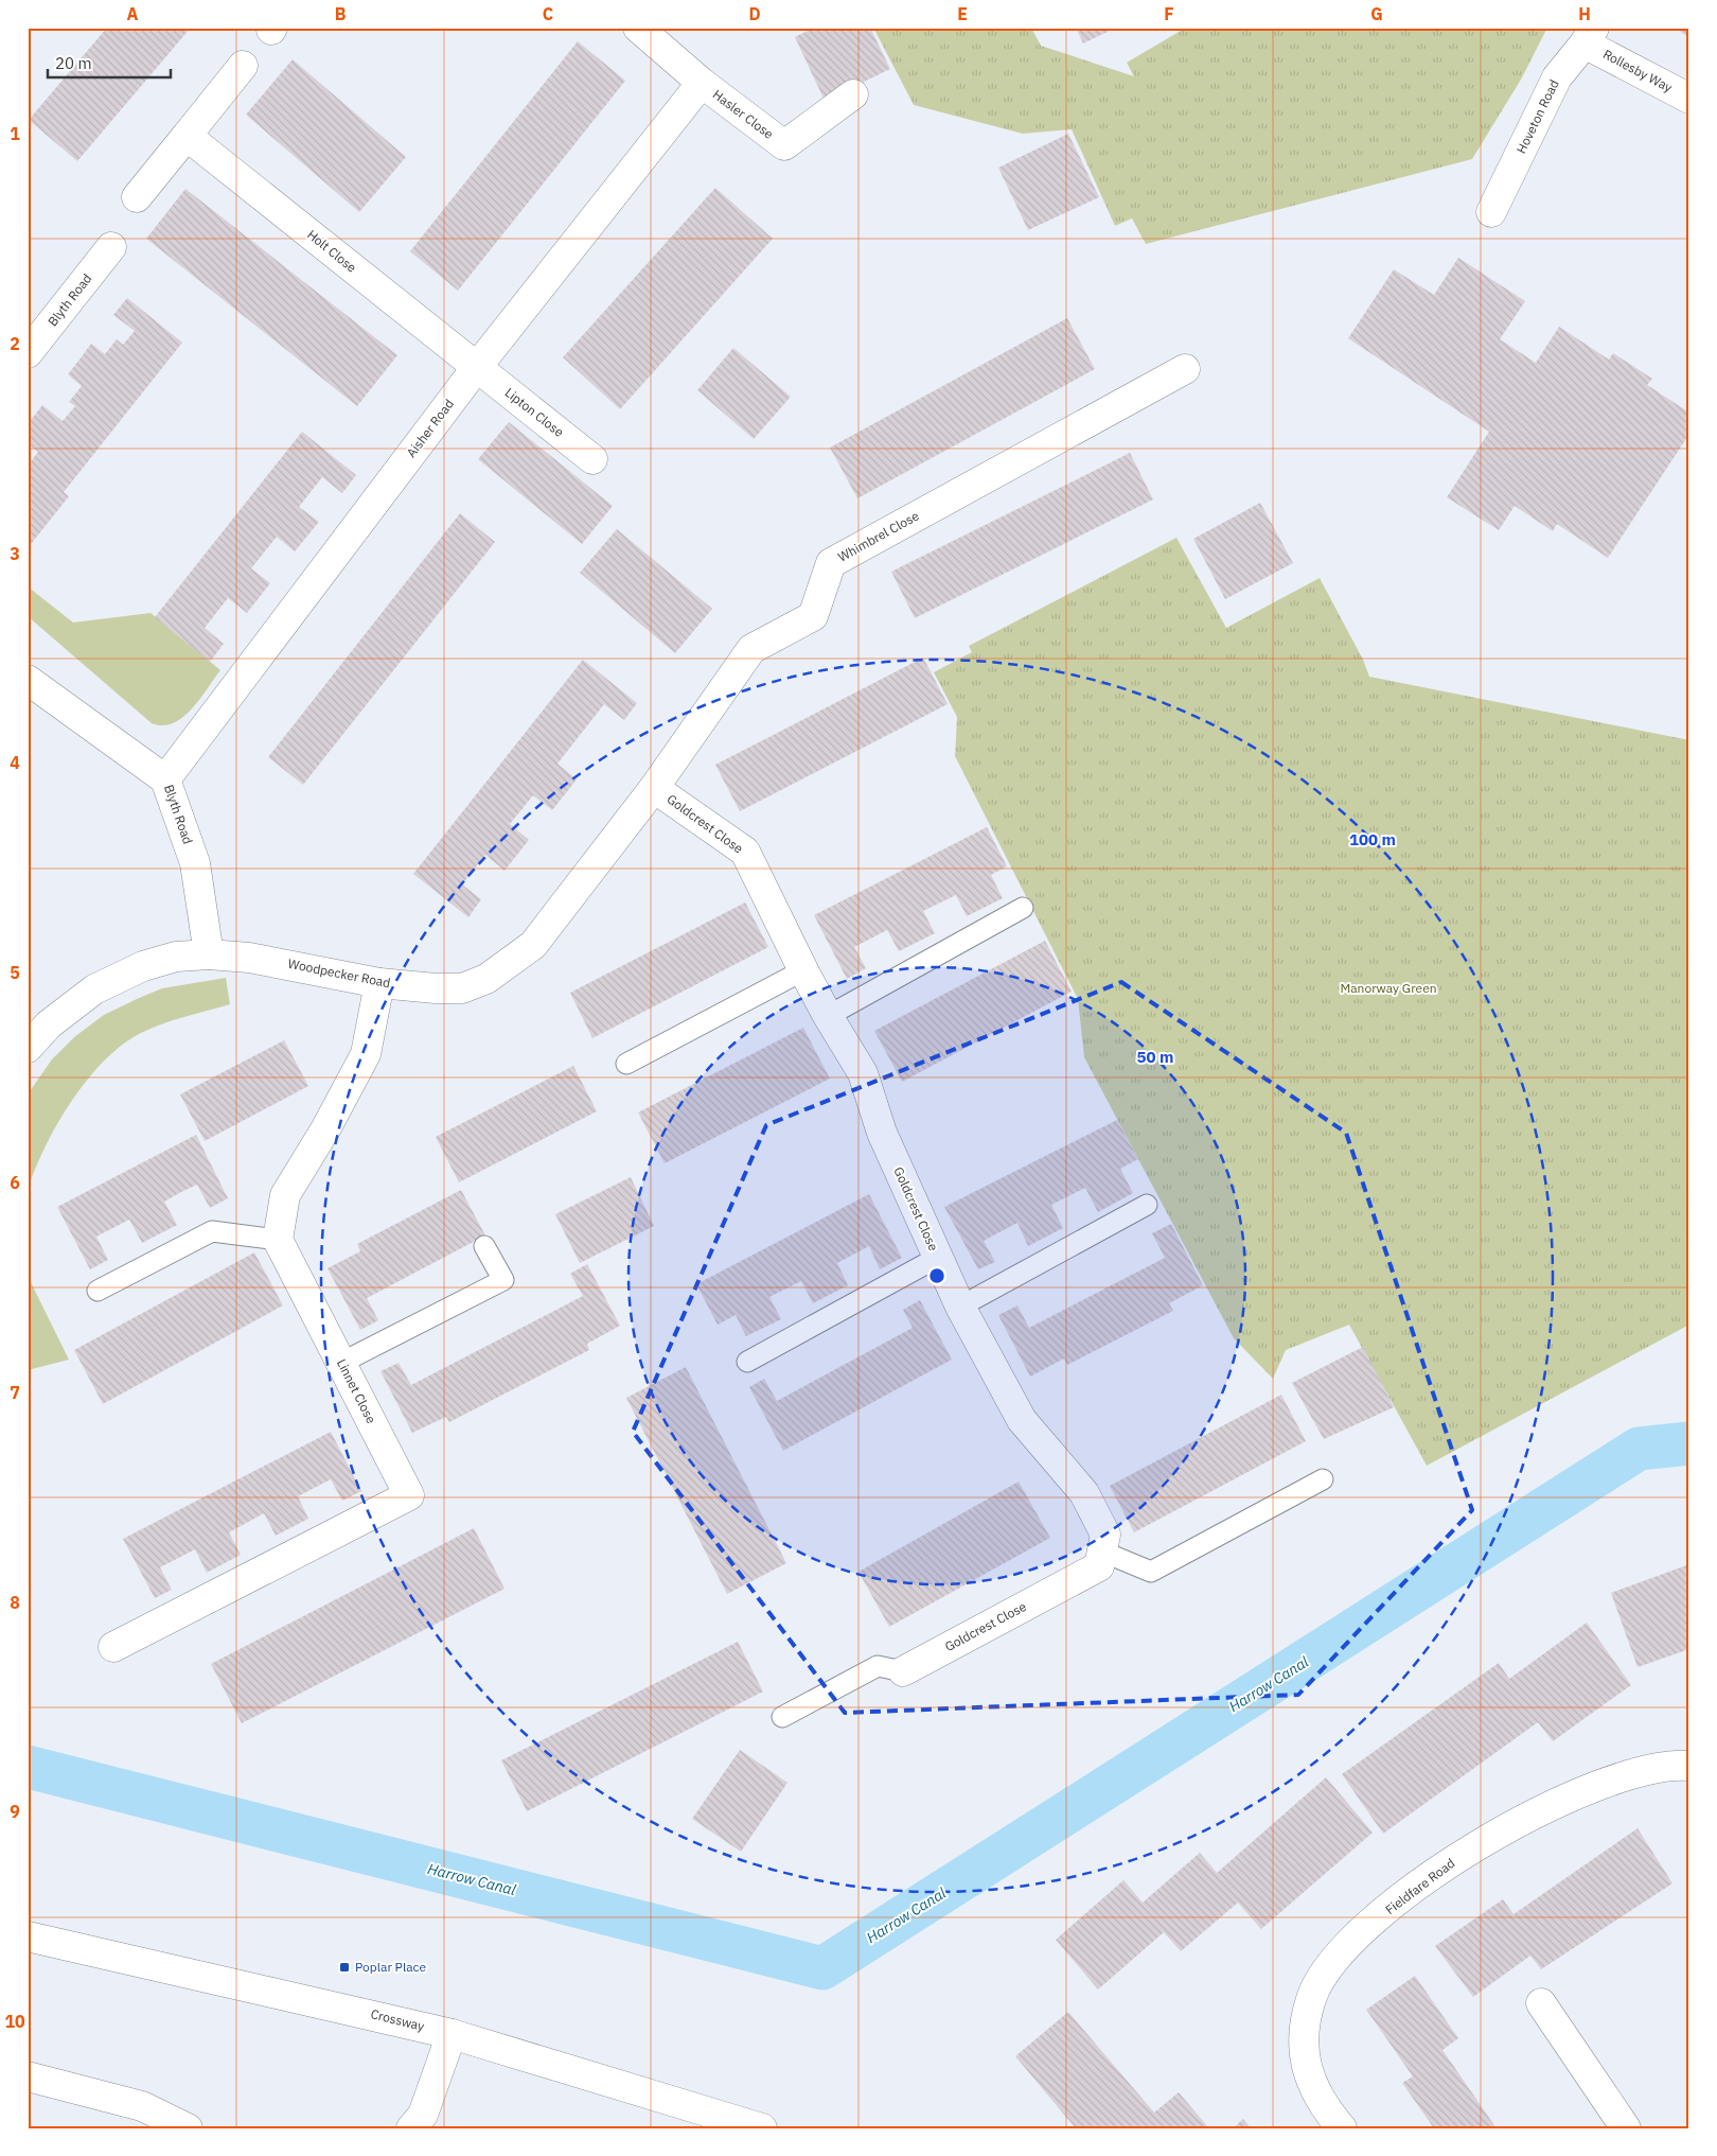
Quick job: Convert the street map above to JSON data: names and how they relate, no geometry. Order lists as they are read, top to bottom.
{
  "streets": {
    "street": [
      "Rollesby Way",
      "Hasler Close",
      "Hoveton Road",
      "Holt Close",
      "Blyth Road",
      "Lipton Close",
      "Aisher Road",
      "Whimbrel Close",
      "Goldcrest Close",
      "Woodpecker Road",
      "Linnet Close",
      "Fieldfare Road",
      "Crossway"
    ]
  },
  "crossings": [
    ["Rollesby Way", "Hoveton Road"],
    ["Hasler Close", "Aisher Road"],
    ["Holt Close", "Lipton Close"],
    ["Holt Close", "Aisher Road"],
    ["Blyth Road", "Aisher Road"],
    ["Blyth Road", "Woodpecker Road"],
    ["Lipton Close", "Aisher Road"],
    ["Whimbrel Close", "Goldcrest Close"],
    ["Whimbrel Close", "Woodpecker Road"],
    ["Goldcrest Close", "Woodpecker Road"]
  ],
  "water": ["Harrow Canal"],
  "parks": ["Manorway Green"],
  "places": {
    "transit": ["Poplar Place"]
  },
  "scale_bar": "20 m",
  "grid": {
    "columns": [
      "A",
      "B",
      "C",
      "D",
      "E",
      "F",
      "G",
      "H"
    ],
    "rows": [
      "1",
      "2",
      "3",
      "4",
      "5",
      "6",
      "7",
      "8",
      "9",
      "10"
    ]
  },
  "rings": ["100 m", "50 m"]
}
